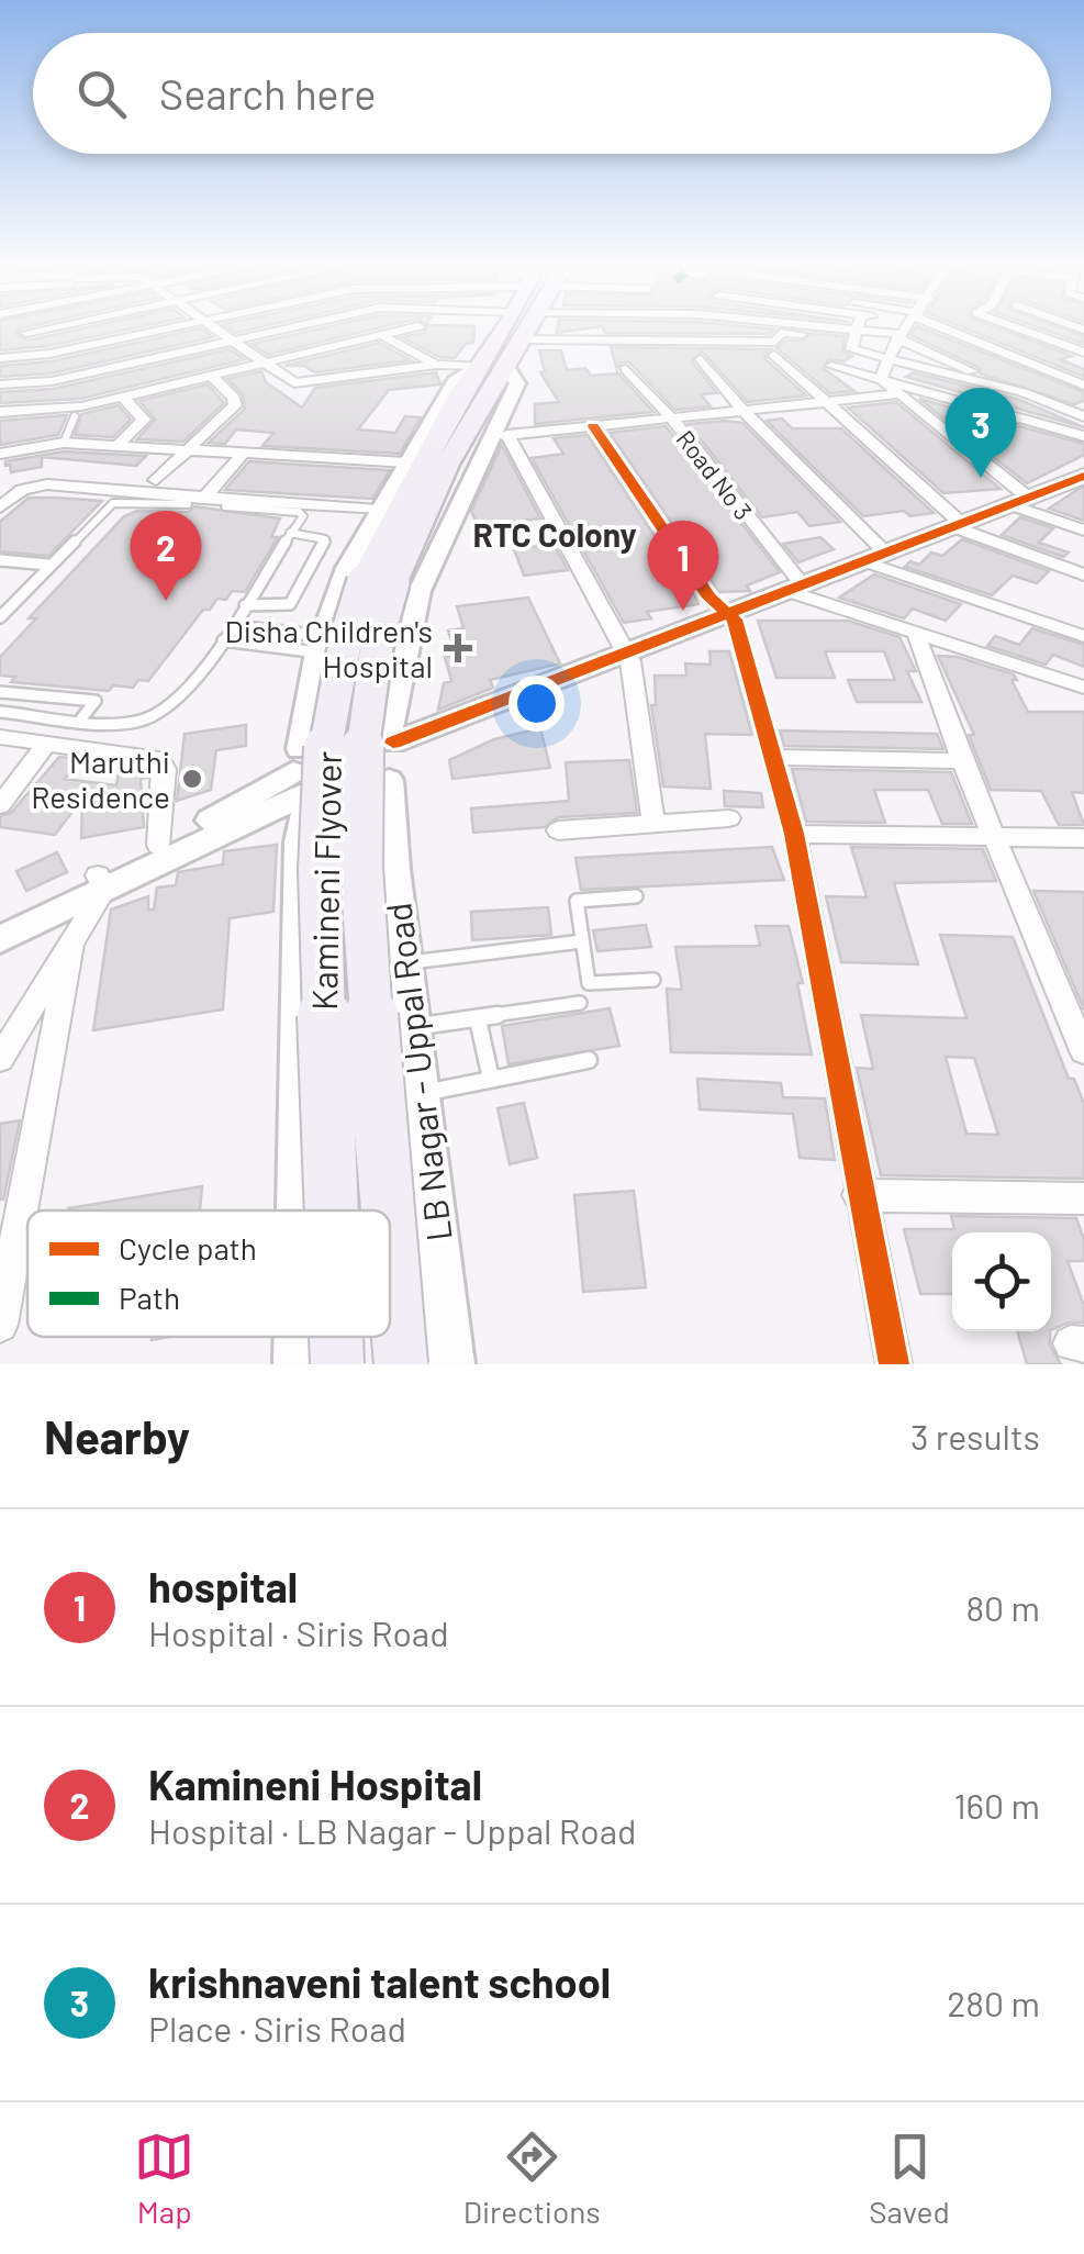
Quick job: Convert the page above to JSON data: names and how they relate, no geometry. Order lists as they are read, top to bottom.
{
  "streets": {
    "highway": ["Kamineni Flyover"],
    "street": ["Road No 3", "LB Nagar - Uppal Road"]
  },
  "crossings": [
    ["Kamineni Flyover", "LB Nagar - Uppal Road"]
  ],
  "districts": ["RTC Colony"],
  "places": {
    "health": ["Disha Children's Hospital"],
    "other": ["Maruthi Residence"]
  },
  "legend": ["Cycle path", "Path"],
  "page": {
    "search": "Search here",
    "pins": ["3", "2", "1"],
    "heading": ["Nearby", "3 results"],
    "list": [
      {
        "mark": "1",
        "name": "hospital",
        "note": "Hospital · Siris Road",
        "value": "80 m"
      },
      {
        "mark": "2",
        "name": "Kamineni Hospital",
        "note": "Hospital · LB Nagar - Uppal Road",
        "value": "160 m"
      },
      {
        "mark": "3",
        "name": "krishnaveni talent school",
        "note": "Place · Siris Road",
        "value": "280 m"
      }
    ],
    "nav": ["Map", "Directions", "Saved"]
  }
}
